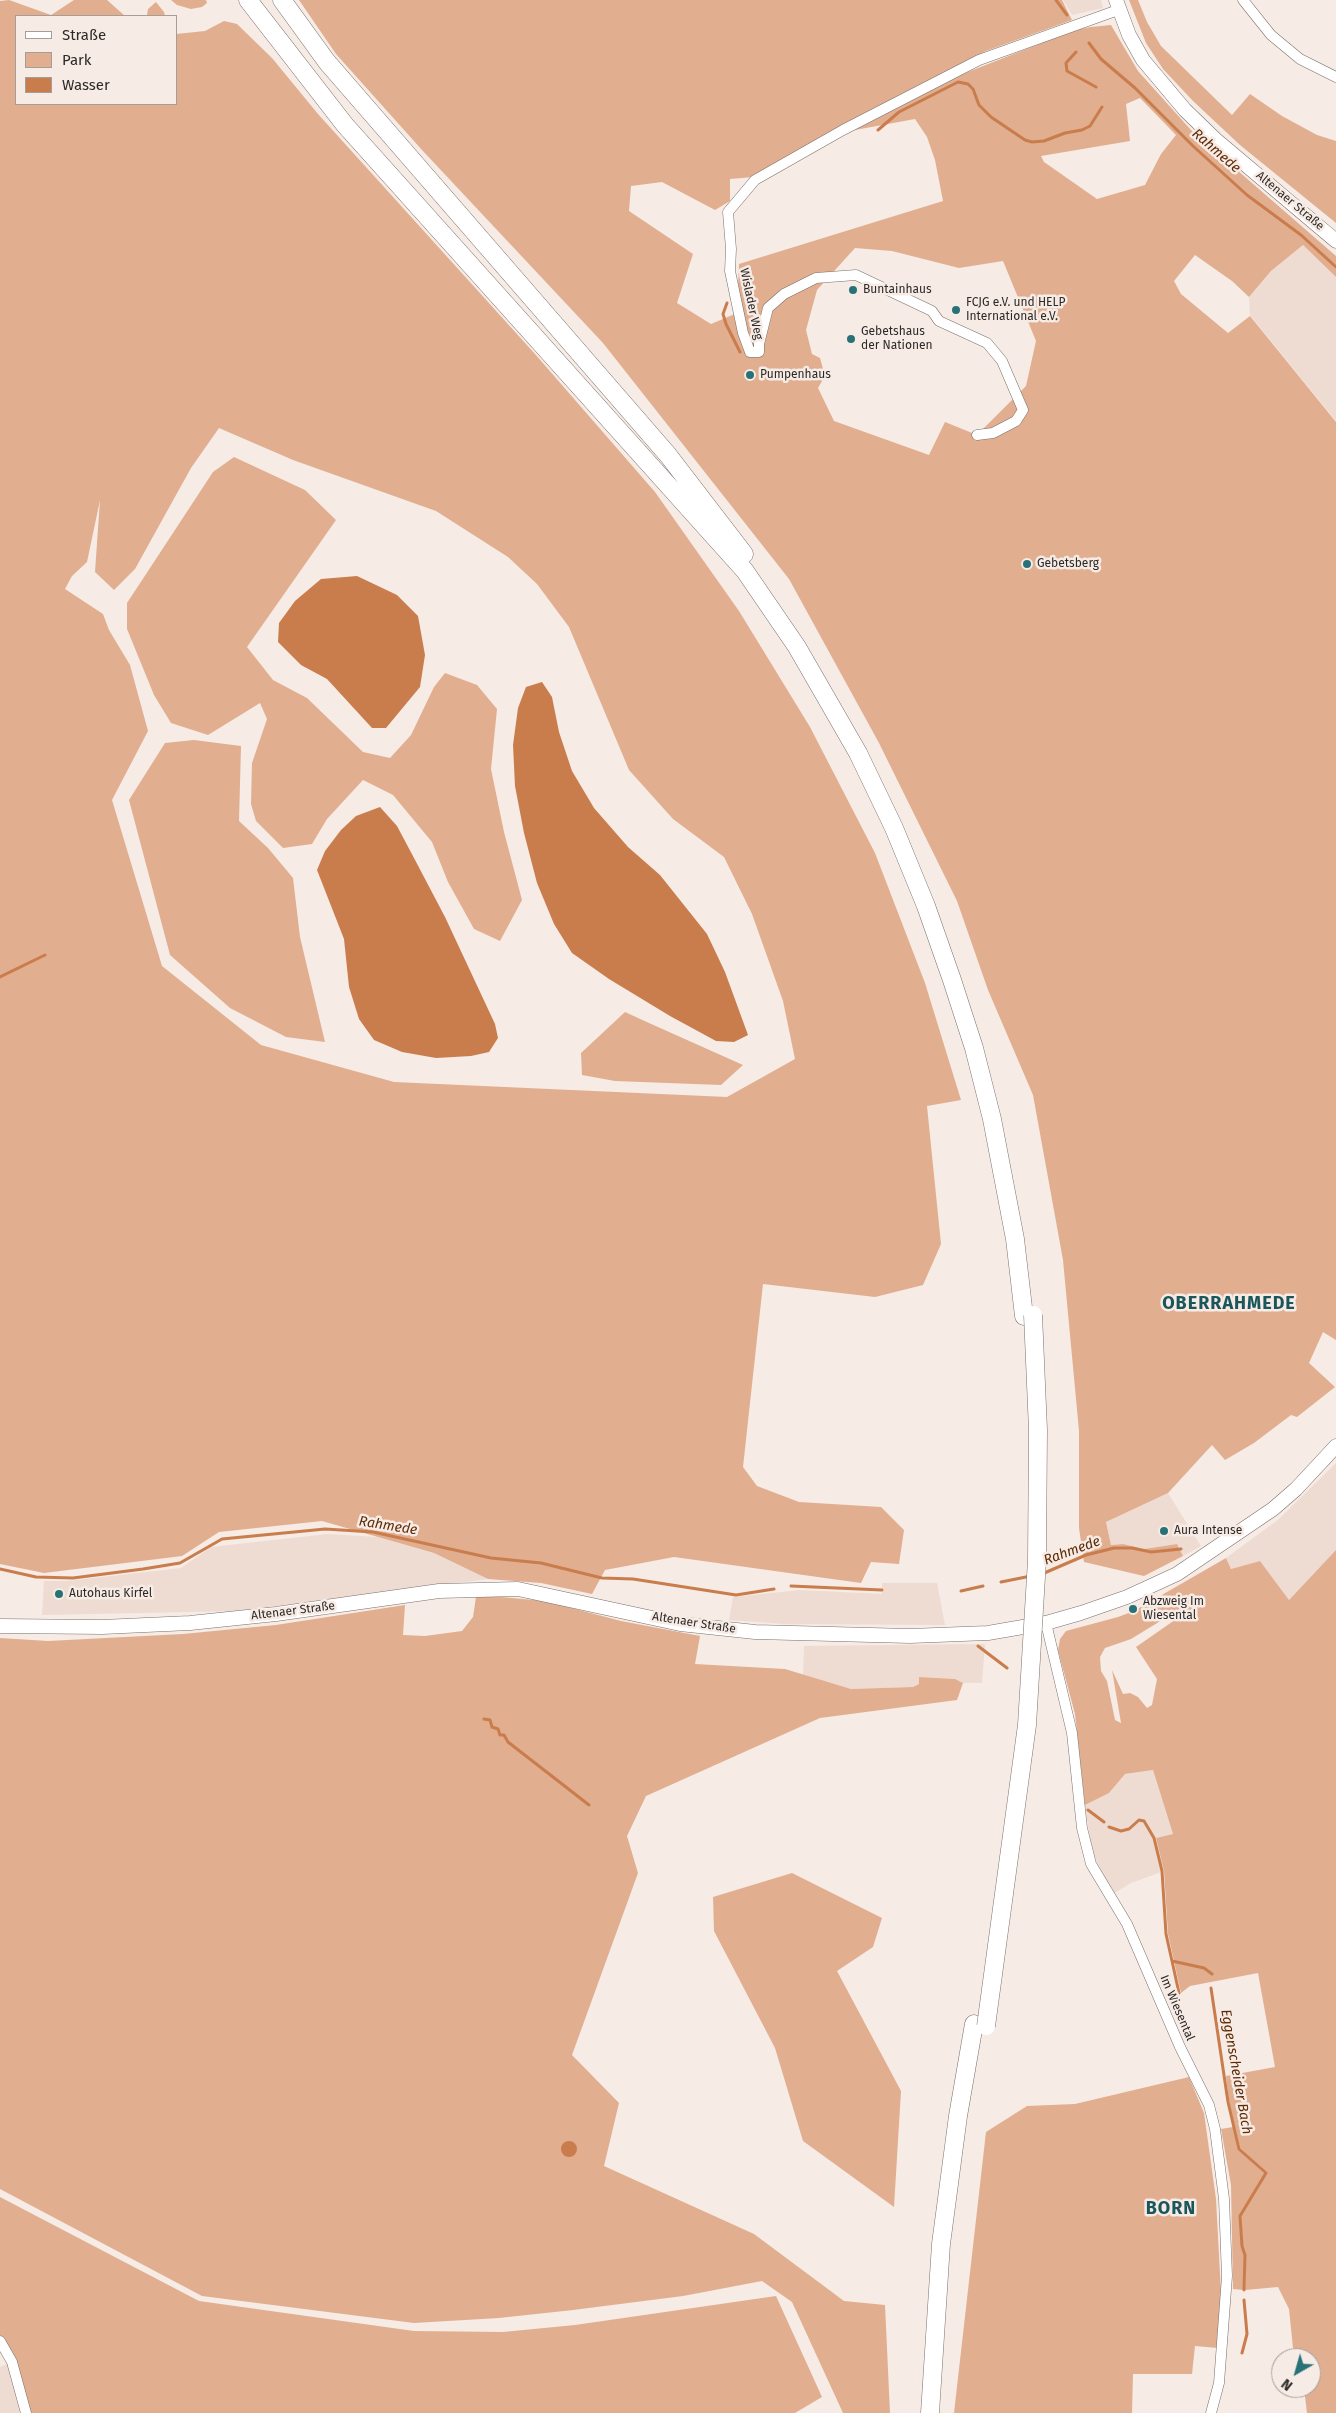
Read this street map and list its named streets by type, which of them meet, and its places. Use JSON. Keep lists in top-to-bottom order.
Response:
{
  "streets": {
    "main road": ["Altenaer Straße"],
    "street": ["Wislader Weg", "Im Wiesental"]
  },
  "crossings": [
    ["Altenaer Straße", "Wislader Weg"],
    ["Altenaer Straße", "Im Wiesental"]
  ],
  "districts": ["OBERRAHMEDE", "BORN"],
  "water": ["Rahmede", "Eggenscheider Bach"],
  "places": [
    "Buntainhaus",
    "FCJG e.V. und HELP International e.V.",
    "Gebetshaus der Nationen",
    "Pumpenhaus",
    "Gebetsberg",
    "Aura Intense",
    "Autohaus Kirfel",
    "Abzweig Im Wiesental"
  ],
  "legend": ["Straße", "Park", "Wasser"],
  "north": "bottom left"
}
